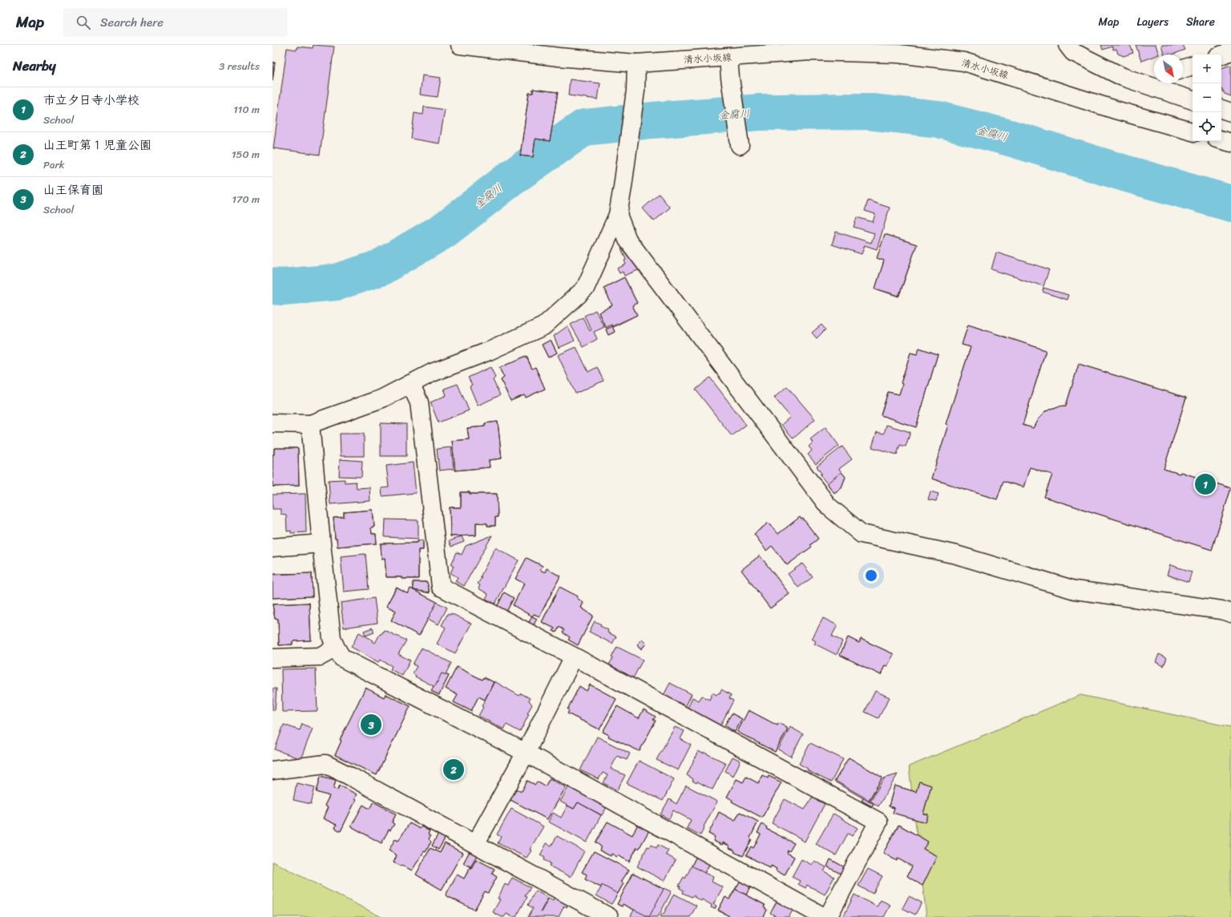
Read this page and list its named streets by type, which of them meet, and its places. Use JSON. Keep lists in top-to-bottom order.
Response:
{
  "streets": {
    "street": ["清水小坂線"]
  },
  "water": ["金腐川"],
  "north": "bottom right",
  "page": {
    "header": "Map",
    "search": "Search here",
    "nav": ["Map", "Layers", "Share"],
    "heading": ["Nearby", "3 results"],
    "map_buttons": ["+", "−"],
    "list": [
      {
        "mark": "1",
        "name": "市立夕日寺小学校",
        "note": "School",
        "value": "110 m"
      },
      {
        "mark": "2",
        "name": "山王町第１児童公園",
        "note": "Park",
        "value": "150 m"
      },
      {
        "mark": "3",
        "name": "山王保育園",
        "note": "School",
        "value": "170 m"
      }
    ],
    "pins": ["1", "3", "2"]
  }
}
